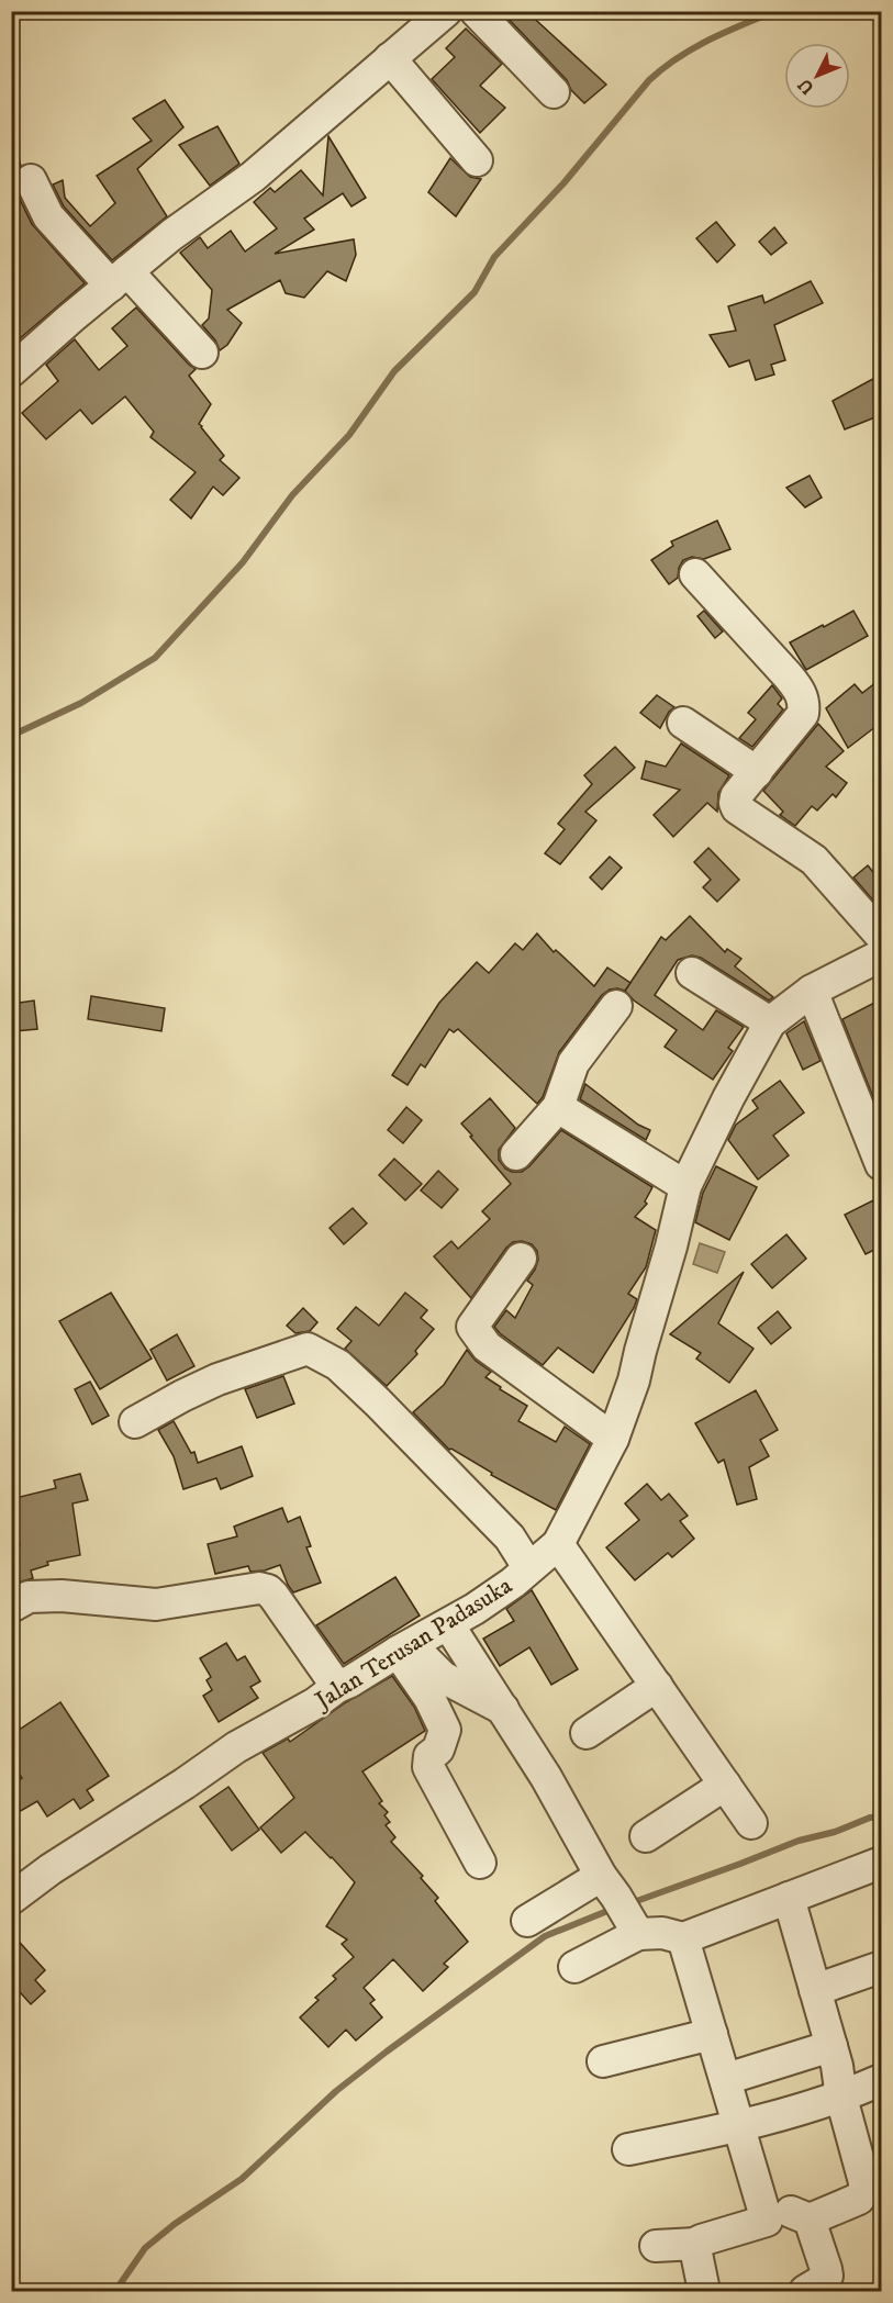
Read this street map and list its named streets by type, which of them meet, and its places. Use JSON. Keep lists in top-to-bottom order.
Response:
{
  "streets": {
    "street": ["Jalan Terusan Padasuka"]
  },
  "north": "bottom left"
}
